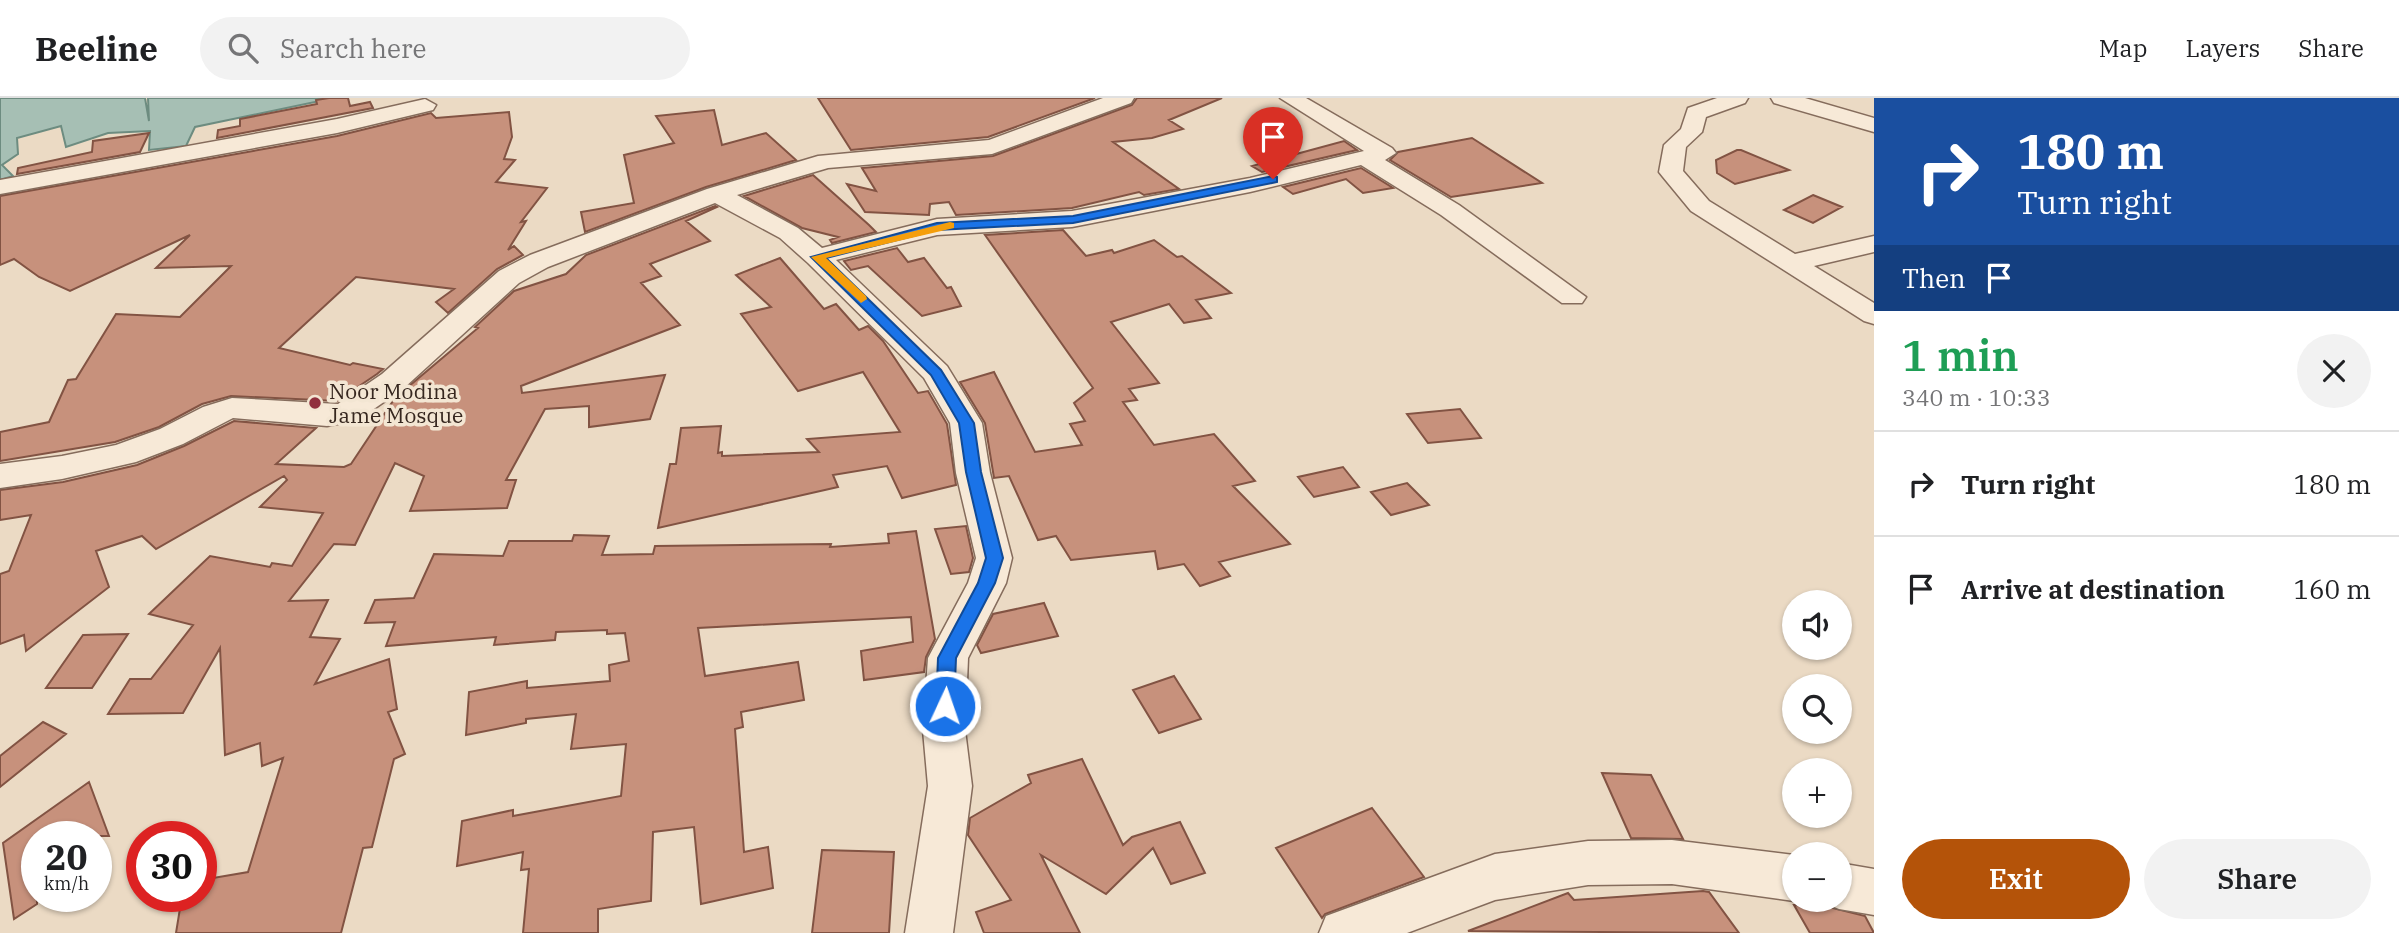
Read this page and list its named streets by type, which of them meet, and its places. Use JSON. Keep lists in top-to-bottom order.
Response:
{
  "places": ["Noor Modina Jame Mosque"],
  "page": {
    "header": "Beeline",
    "search": "Search here",
    "nav": ["Map", "Layers", "Share"],
    "turn": ["180 m", "Turn right"],
    "then": "Then",
    "heading": ["1 min", "340 m · 10:33"],
    "list": [
      {
        "name": "Turn right",
        "value": "180 m"
      },
      {
        "name": "Arrive at destination",
        "value": "160 m"
      }
    ],
    "map_buttons": ["+", "−"],
    "speed": "20 km/h",
    "limit": "30",
    "buttons": ["Exit", "Share"]
  }
}
